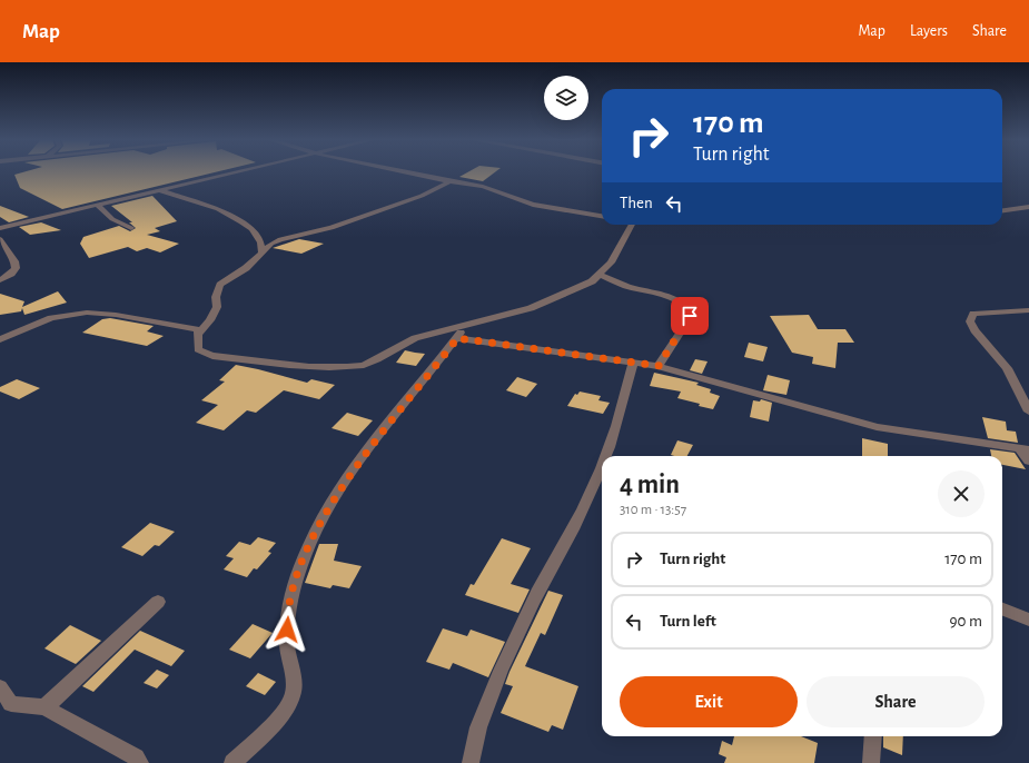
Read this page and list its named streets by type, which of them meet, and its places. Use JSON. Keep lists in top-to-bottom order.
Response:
{
  "page": {
    "header": "Map",
    "nav": ["Map", "Layers", "Share"],
    "turn": ["170 m", "Turn right"],
    "then": "Then",
    "heading": ["4 min", "310 m · 13:57"],
    "list": [
      {
        "name": "Turn right",
        "value": "170 m"
      },
      {
        "name": "Turn left",
        "value": "90 m"
      }
    ],
    "buttons": ["Exit", "Share"]
  }
}
